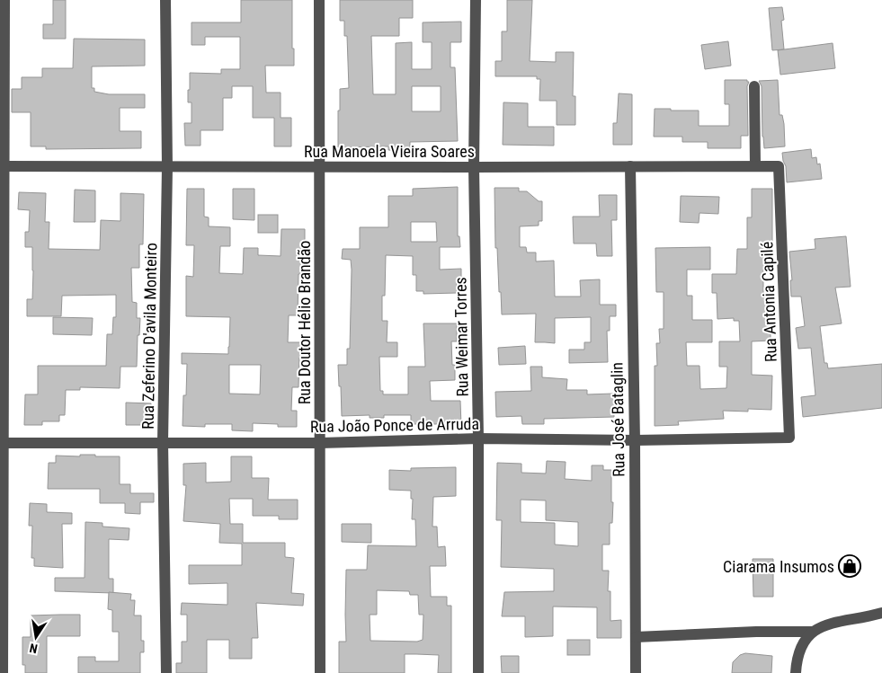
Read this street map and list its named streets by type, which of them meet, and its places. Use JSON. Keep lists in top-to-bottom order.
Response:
{
  "streets": {
    "street": [
      "Rua Manoela Vieira Soares",
      "Rua Antonia Capilé",
      "Rua Doutor Hélio Brandão",
      "Rua Zeferino D'avila Monteiro",
      "Rua Weimar Torres",
      "Rua José Bataglin",
      "Rua João Ponce de Arruda"
    ]
  },
  "crossings": [
    ["Rua Manoela Vieira Soares", "Rua Antonia Capilé"],
    ["Rua Manoela Vieira Soares", "Rua Doutor Hélio Brandão"],
    ["Rua Manoela Vieira Soares", "Rua Zeferino D'avila Monteiro"],
    ["Rua Manoela Vieira Soares", "Rua Weimar Torres"],
    ["Rua Manoela Vieira Soares", "Rua José Bataglin"],
    ["Rua Antonia Capilé", "Rua João Ponce de Arruda"],
    ["Rua Doutor Hélio Brandão", "Rua João Ponce de Arruda"],
    ["Rua Zeferino D'avila Monteiro", "Rua João Ponce de Arruda"],
    ["Rua Weimar Torres", "Rua João Ponce de Arruda"],
    ["Rua José Bataglin", "Rua João Ponce de Arruda"]
  ],
  "places": {
    "shop": ["Ciarama Insumos"]
  },
  "north": "bottom"
}
